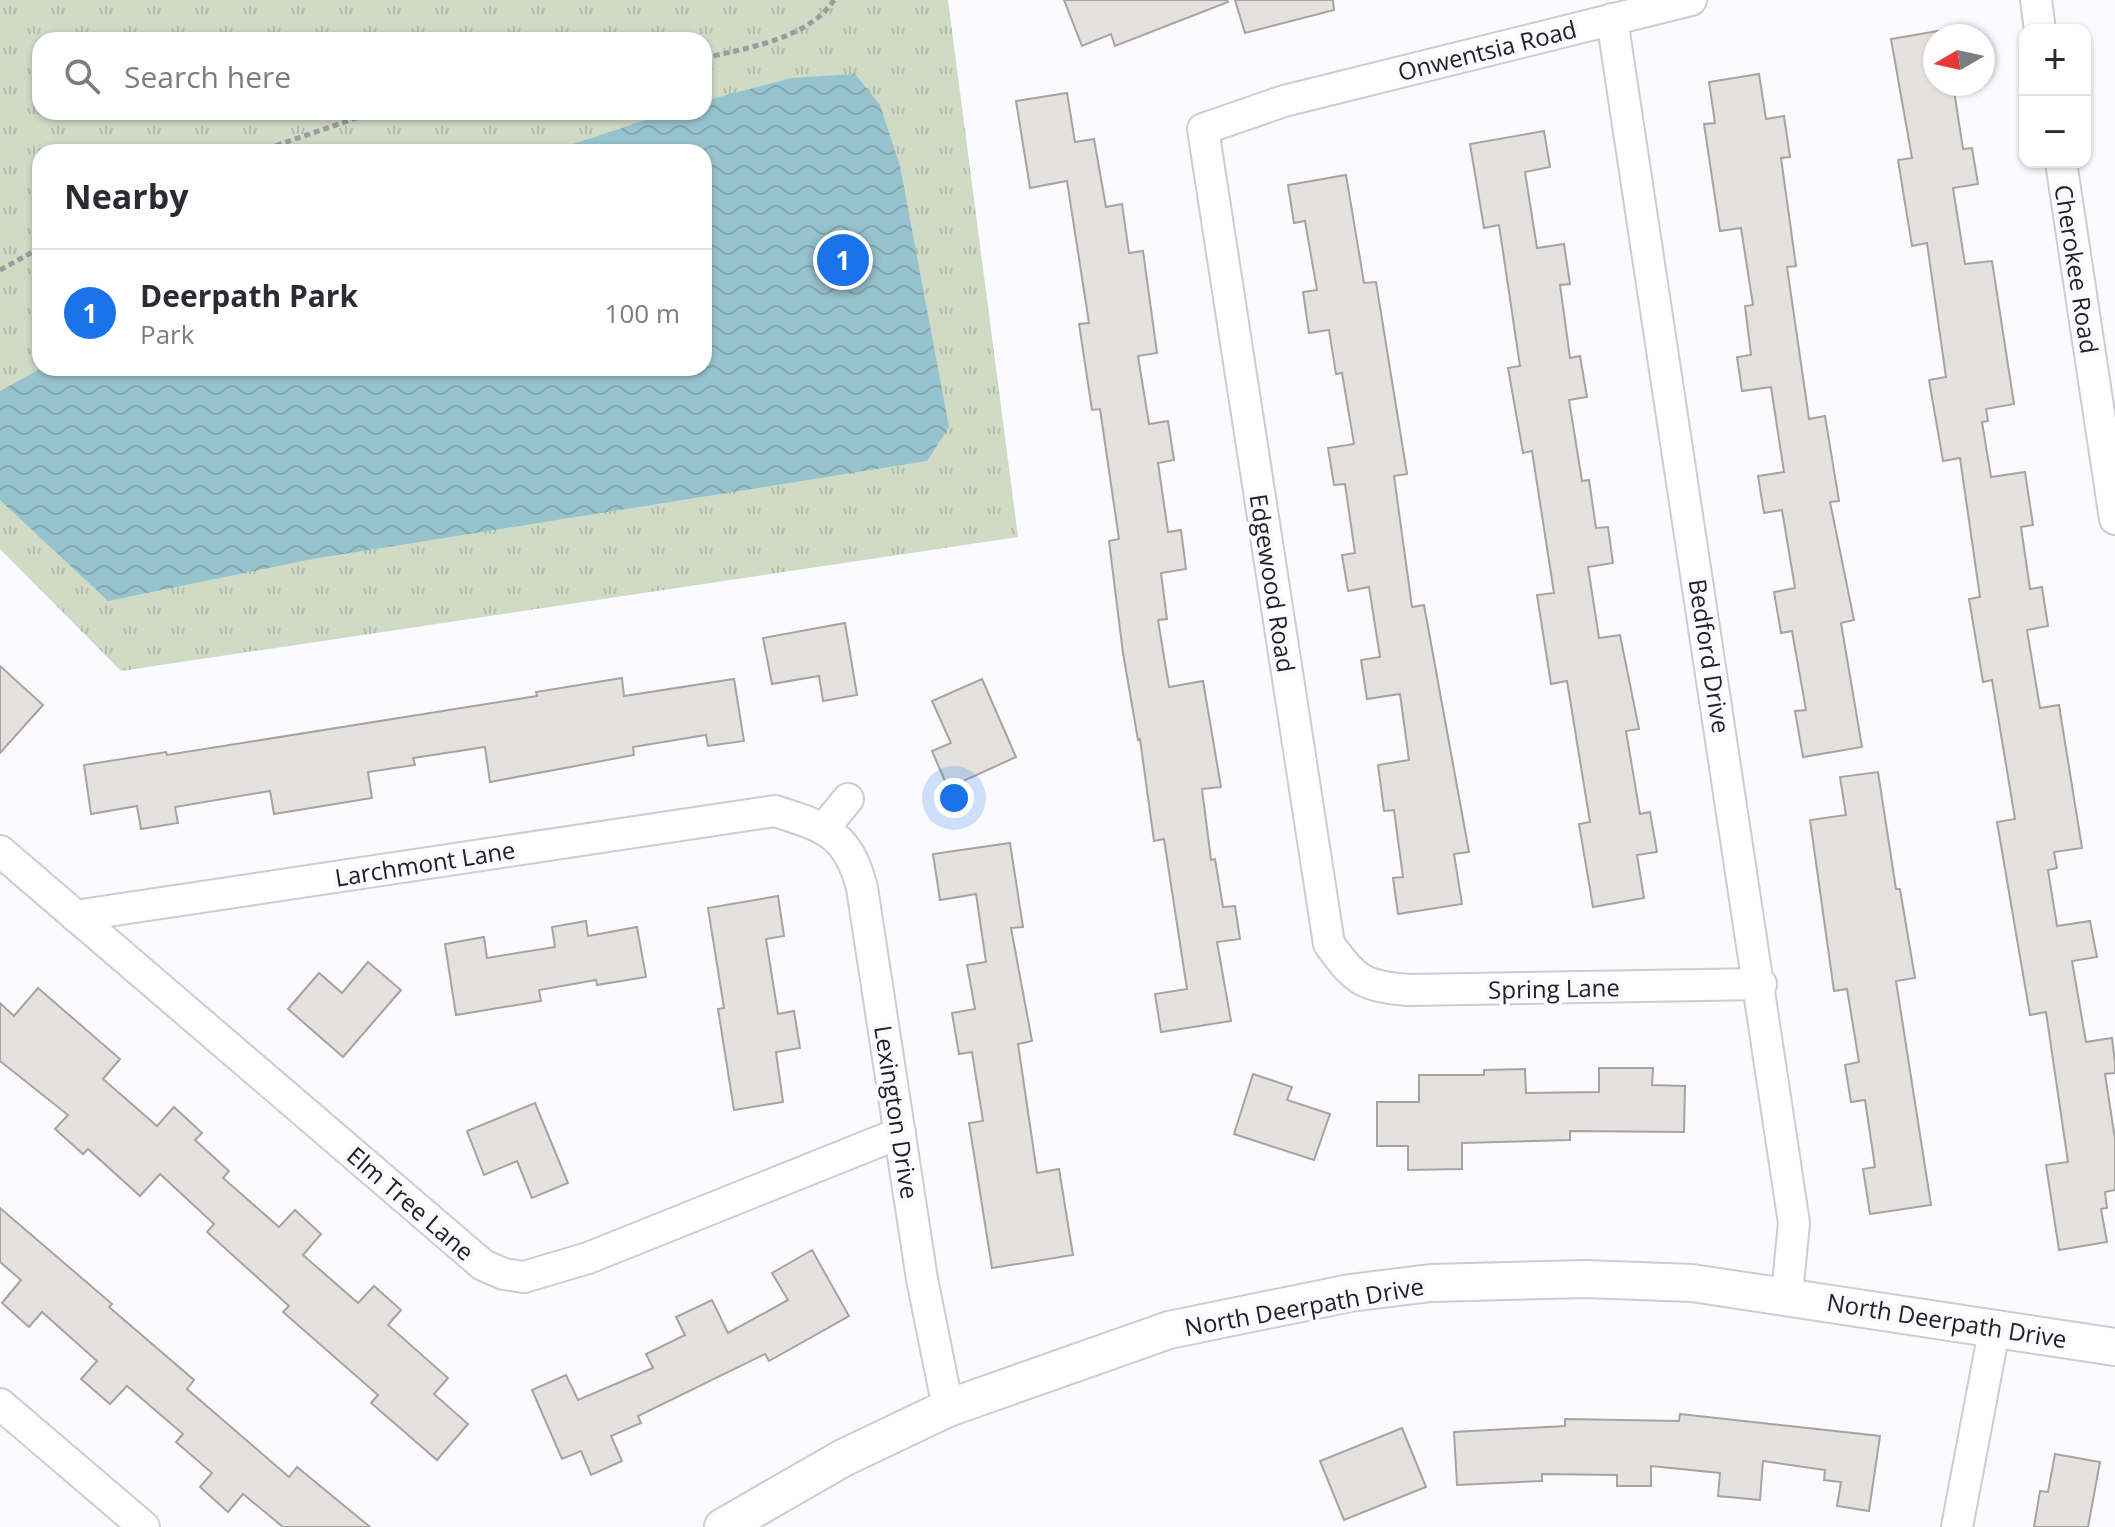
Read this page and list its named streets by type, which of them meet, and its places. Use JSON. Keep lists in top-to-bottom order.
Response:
{
  "streets": {
    "street": [
      "Onwentsia Road",
      "Cherokee Road",
      "Edgewood Road",
      "Bedford Drive",
      "Larchmont Lane",
      "Spring Lane",
      "Lexington Drive",
      "Elm Tree Lane",
      "North Deerpath Drive"
    ]
  },
  "crossings": [
    ["Onwentsia Road", "Edgewood Road"],
    ["Onwentsia Road", "Bedford Drive"],
    ["Edgewood Road", "Spring Lane"],
    ["Bedford Drive", "Spring Lane"],
    ["Bedford Drive", "North Deerpath Drive"],
    ["Larchmont Lane", "Lexington Drive"],
    ["Larchmont Lane", "Elm Tree Lane"],
    ["Lexington Drive", "Elm Tree Lane"],
    ["Lexington Drive", "North Deerpath Drive"]
  ],
  "north": "left",
  "page": {
    "map_buttons": ["+", "−"],
    "search": "Search here",
    "heading": "Nearby",
    "pins": "1",
    "list": [
      {
        "mark": "1",
        "name": "Deerpath Park",
        "note": "Park",
        "value": "100 m"
      }
    ]
  }
}
